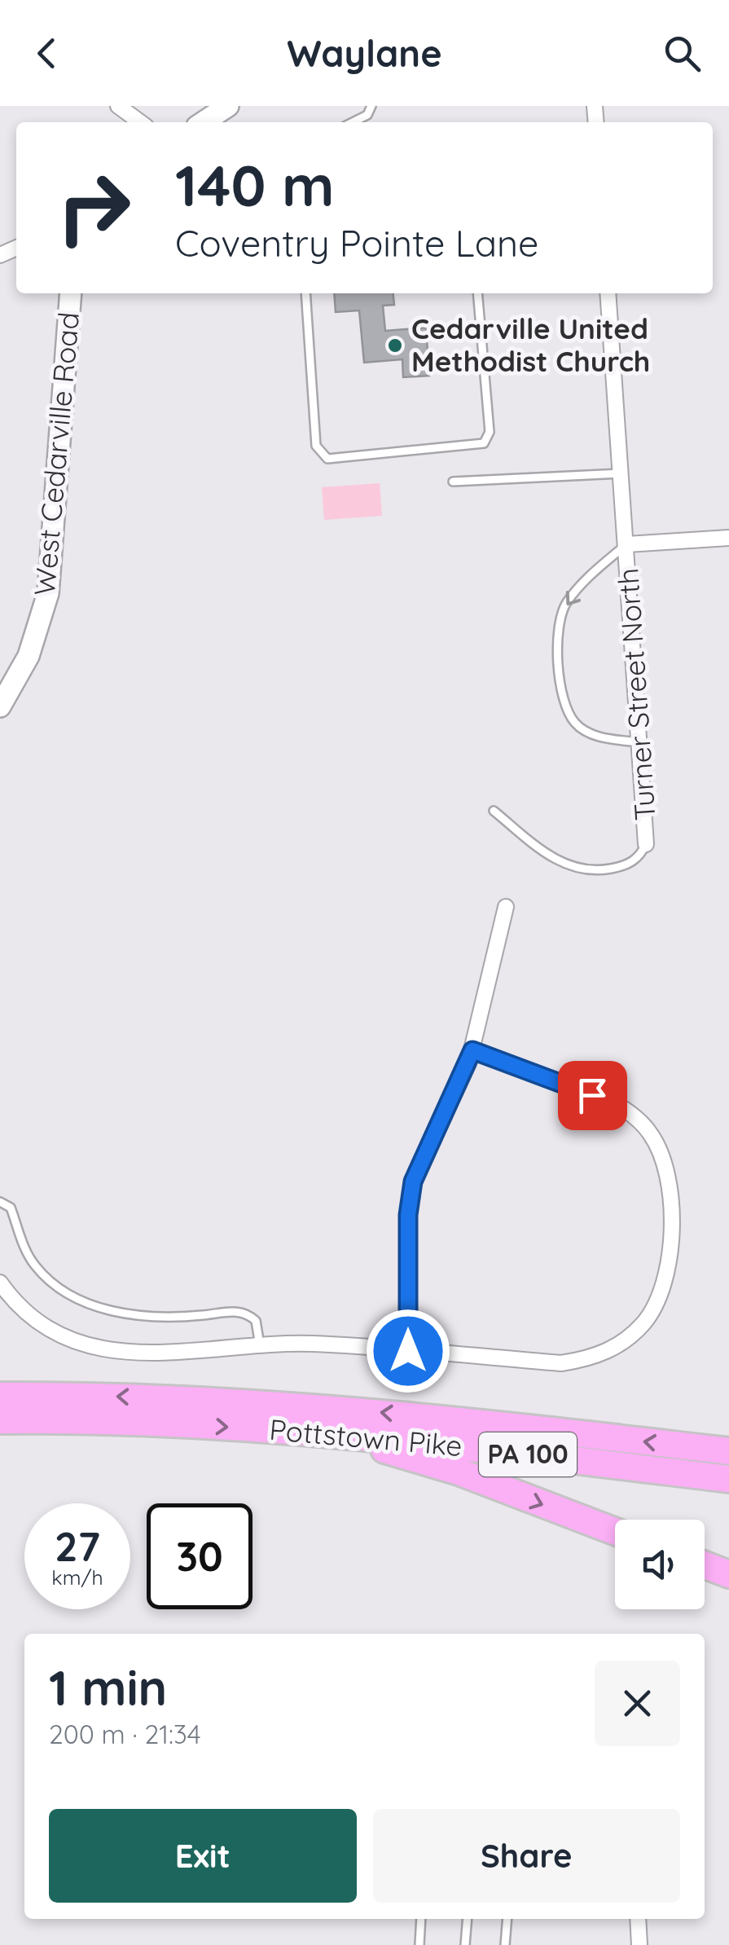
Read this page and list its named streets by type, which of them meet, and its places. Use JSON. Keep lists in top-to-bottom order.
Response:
{
  "streets": {
    "highway": ["Pottstown Pike", "PA 100"],
    "street": ["West Cedarville Road", "Turner Street North"]
  },
  "places": ["Cedarville United Methodist Church"],
  "page": {
    "header": "Waylane",
    "turn": ["140 m", "Coventry Pointe Lane"],
    "speed": "27 km/h",
    "limit": "30",
    "heading": ["1 min", "200 m · 21:34"],
    "buttons": ["Exit", "Share"]
  }
}
